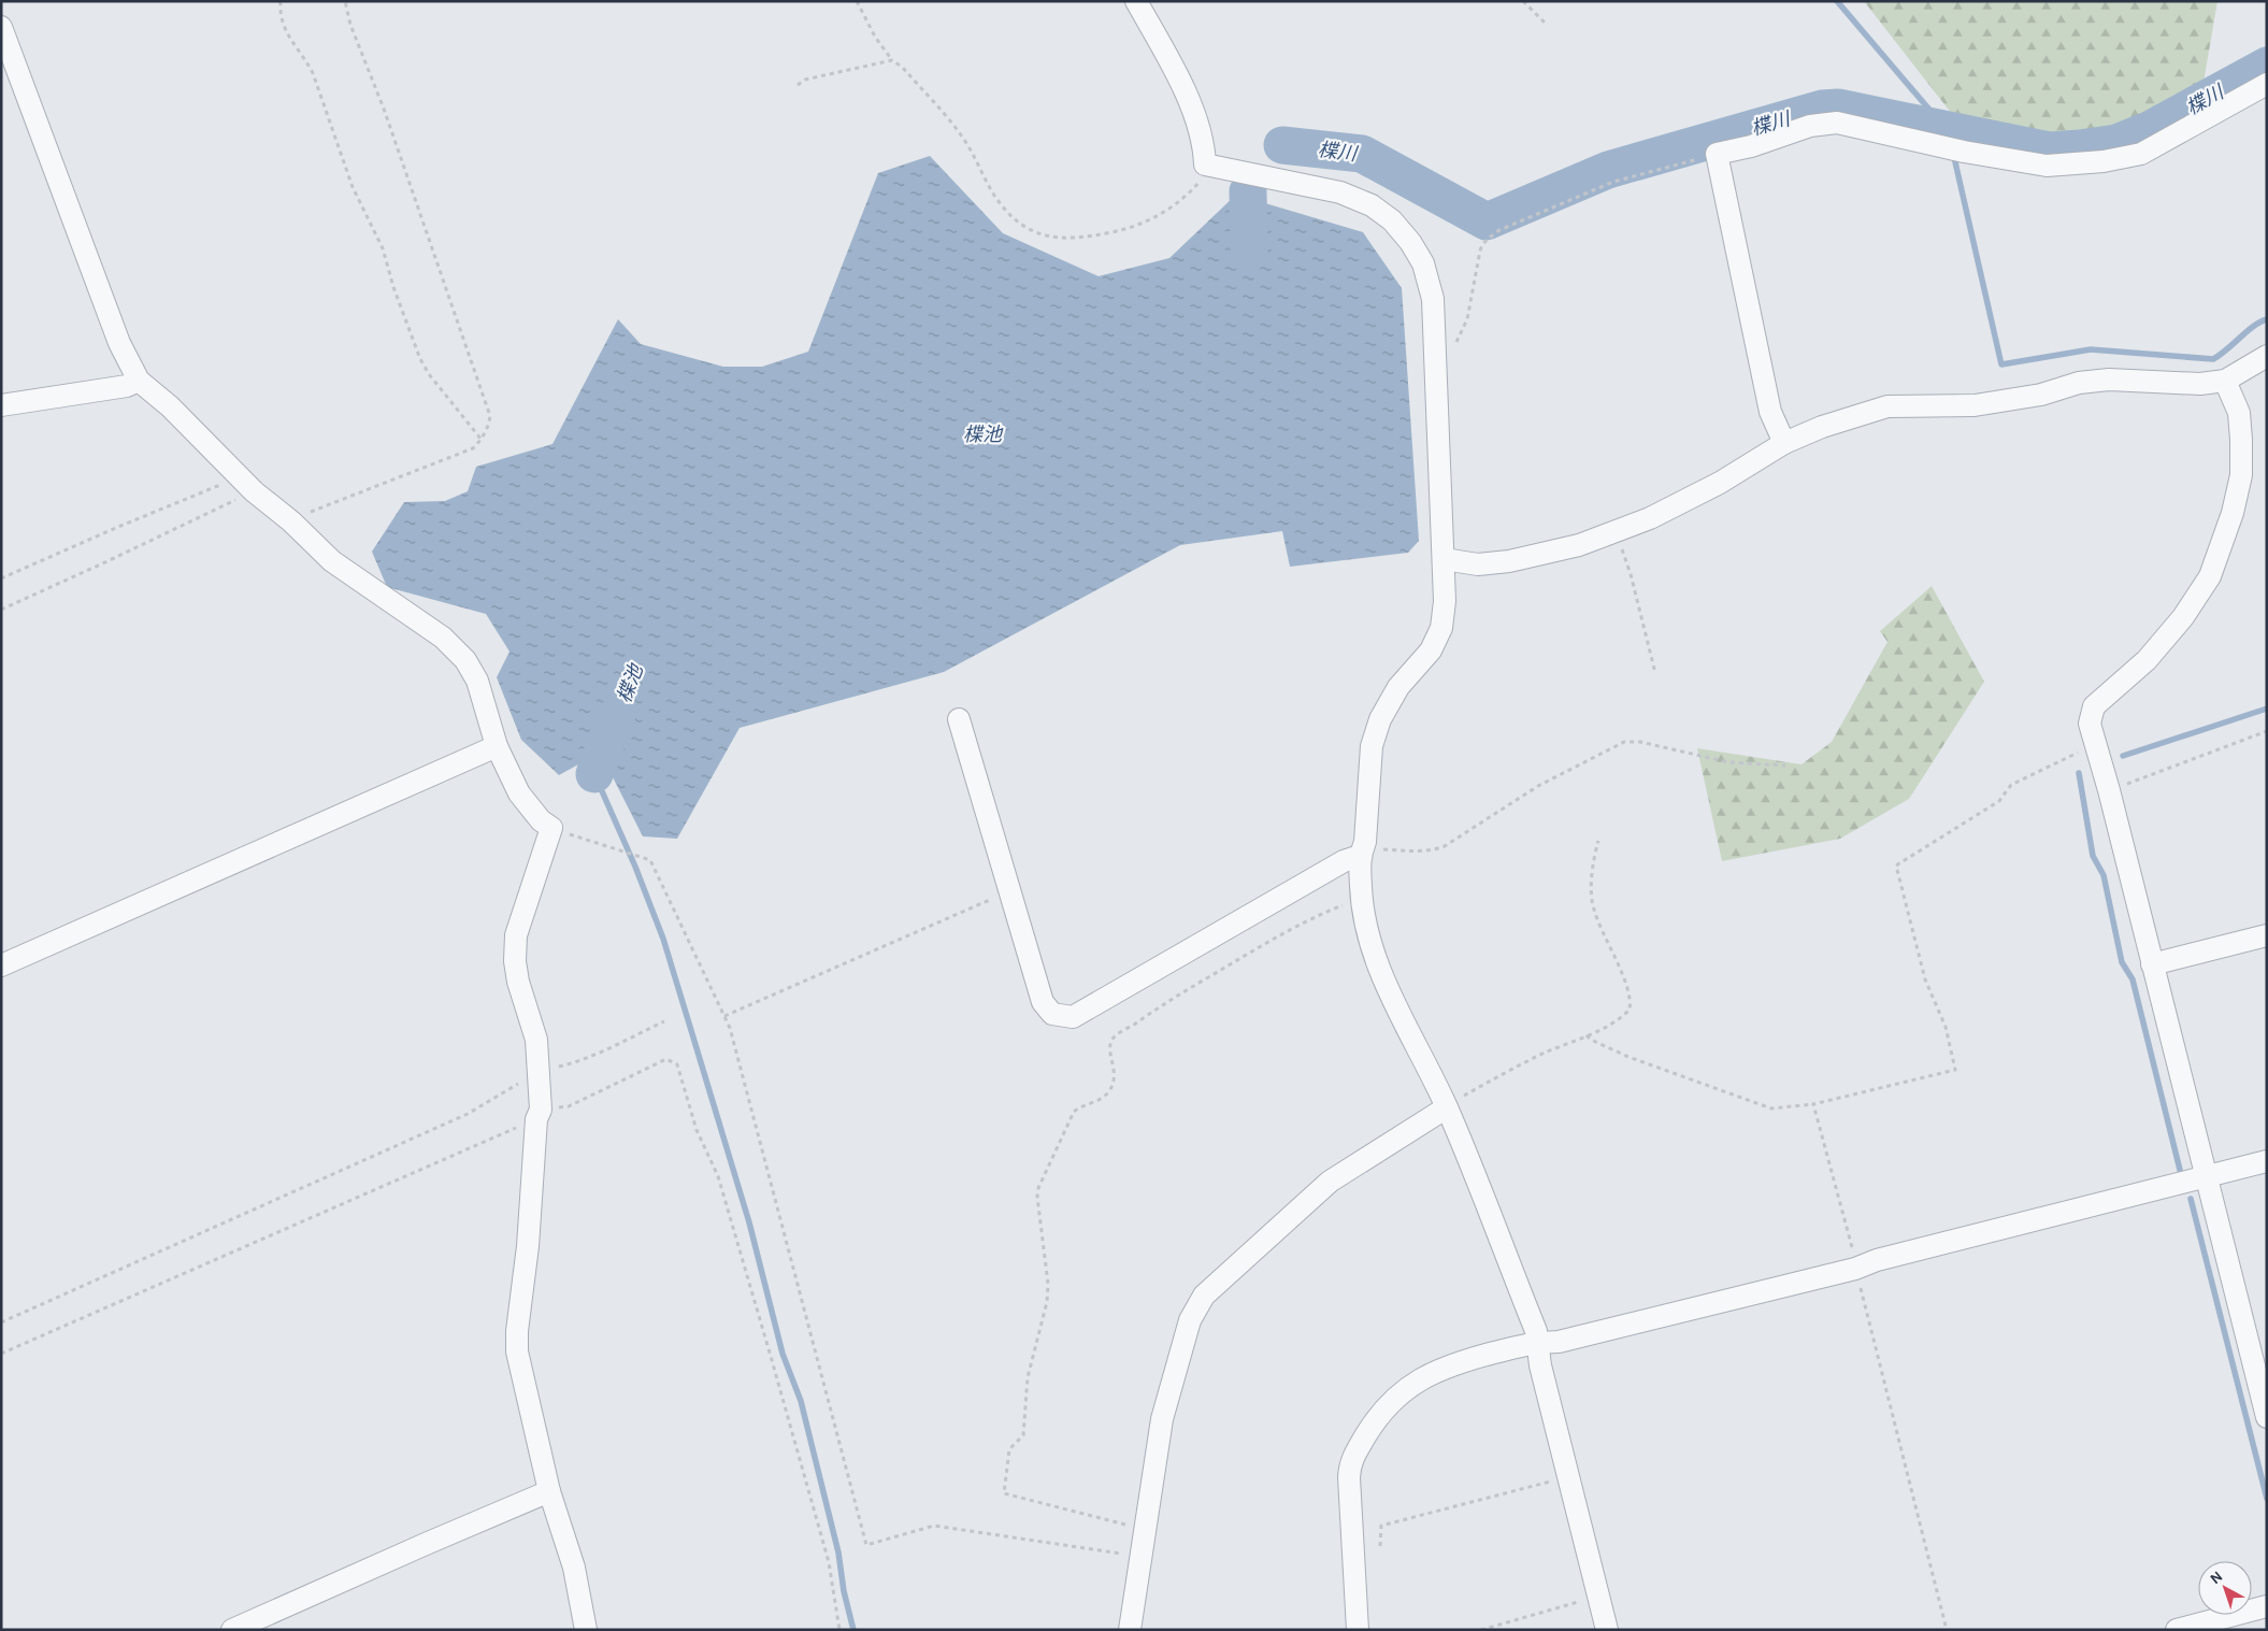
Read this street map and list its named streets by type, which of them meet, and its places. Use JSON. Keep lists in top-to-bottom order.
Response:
{
  "water": ["楪川", "楪池"],
  "north": "top left"
}
